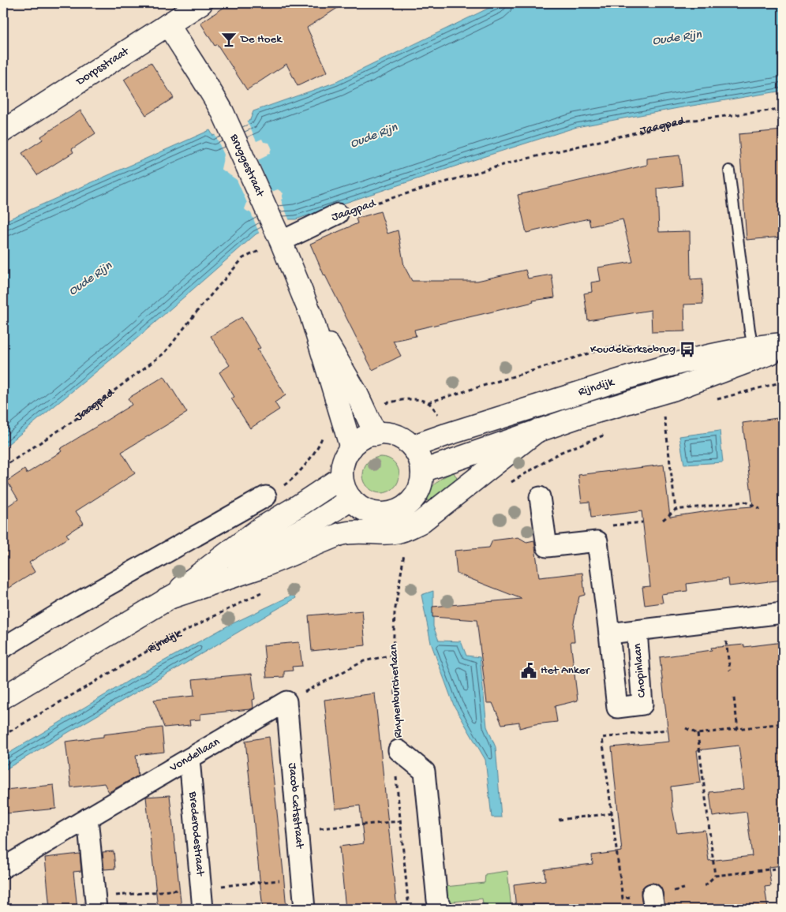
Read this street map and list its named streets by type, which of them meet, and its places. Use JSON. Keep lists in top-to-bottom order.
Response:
{
  "streets": {
    "main road": ["Dorpsstraat", "Bruggestraat", "Rijndijk"],
    "street": [
      "Jaagpad",
      "Chopinlaan",
      "Rhynenburcherlaan",
      "Vondellaan",
      "Jacob Catsstraat",
      "Brederodestraat"
    ]
  },
  "crossings": [
    ["Dorpsstraat", "Bruggestraat"],
    ["Jaagpad", "Bruggestraat"],
    ["Bruggestraat", "Rijndijk"],
    ["Vondellaan", "Jacob Catsstraat"],
    ["Vondellaan", "Brederodestraat"]
  ],
  "water": ["Oude Rijn"],
  "places": {
    "bar": ["De Hoek"],
    "bus stop": ["Koudekerksebrug"],
    "public building": ["Het Anker"]
  }
}
